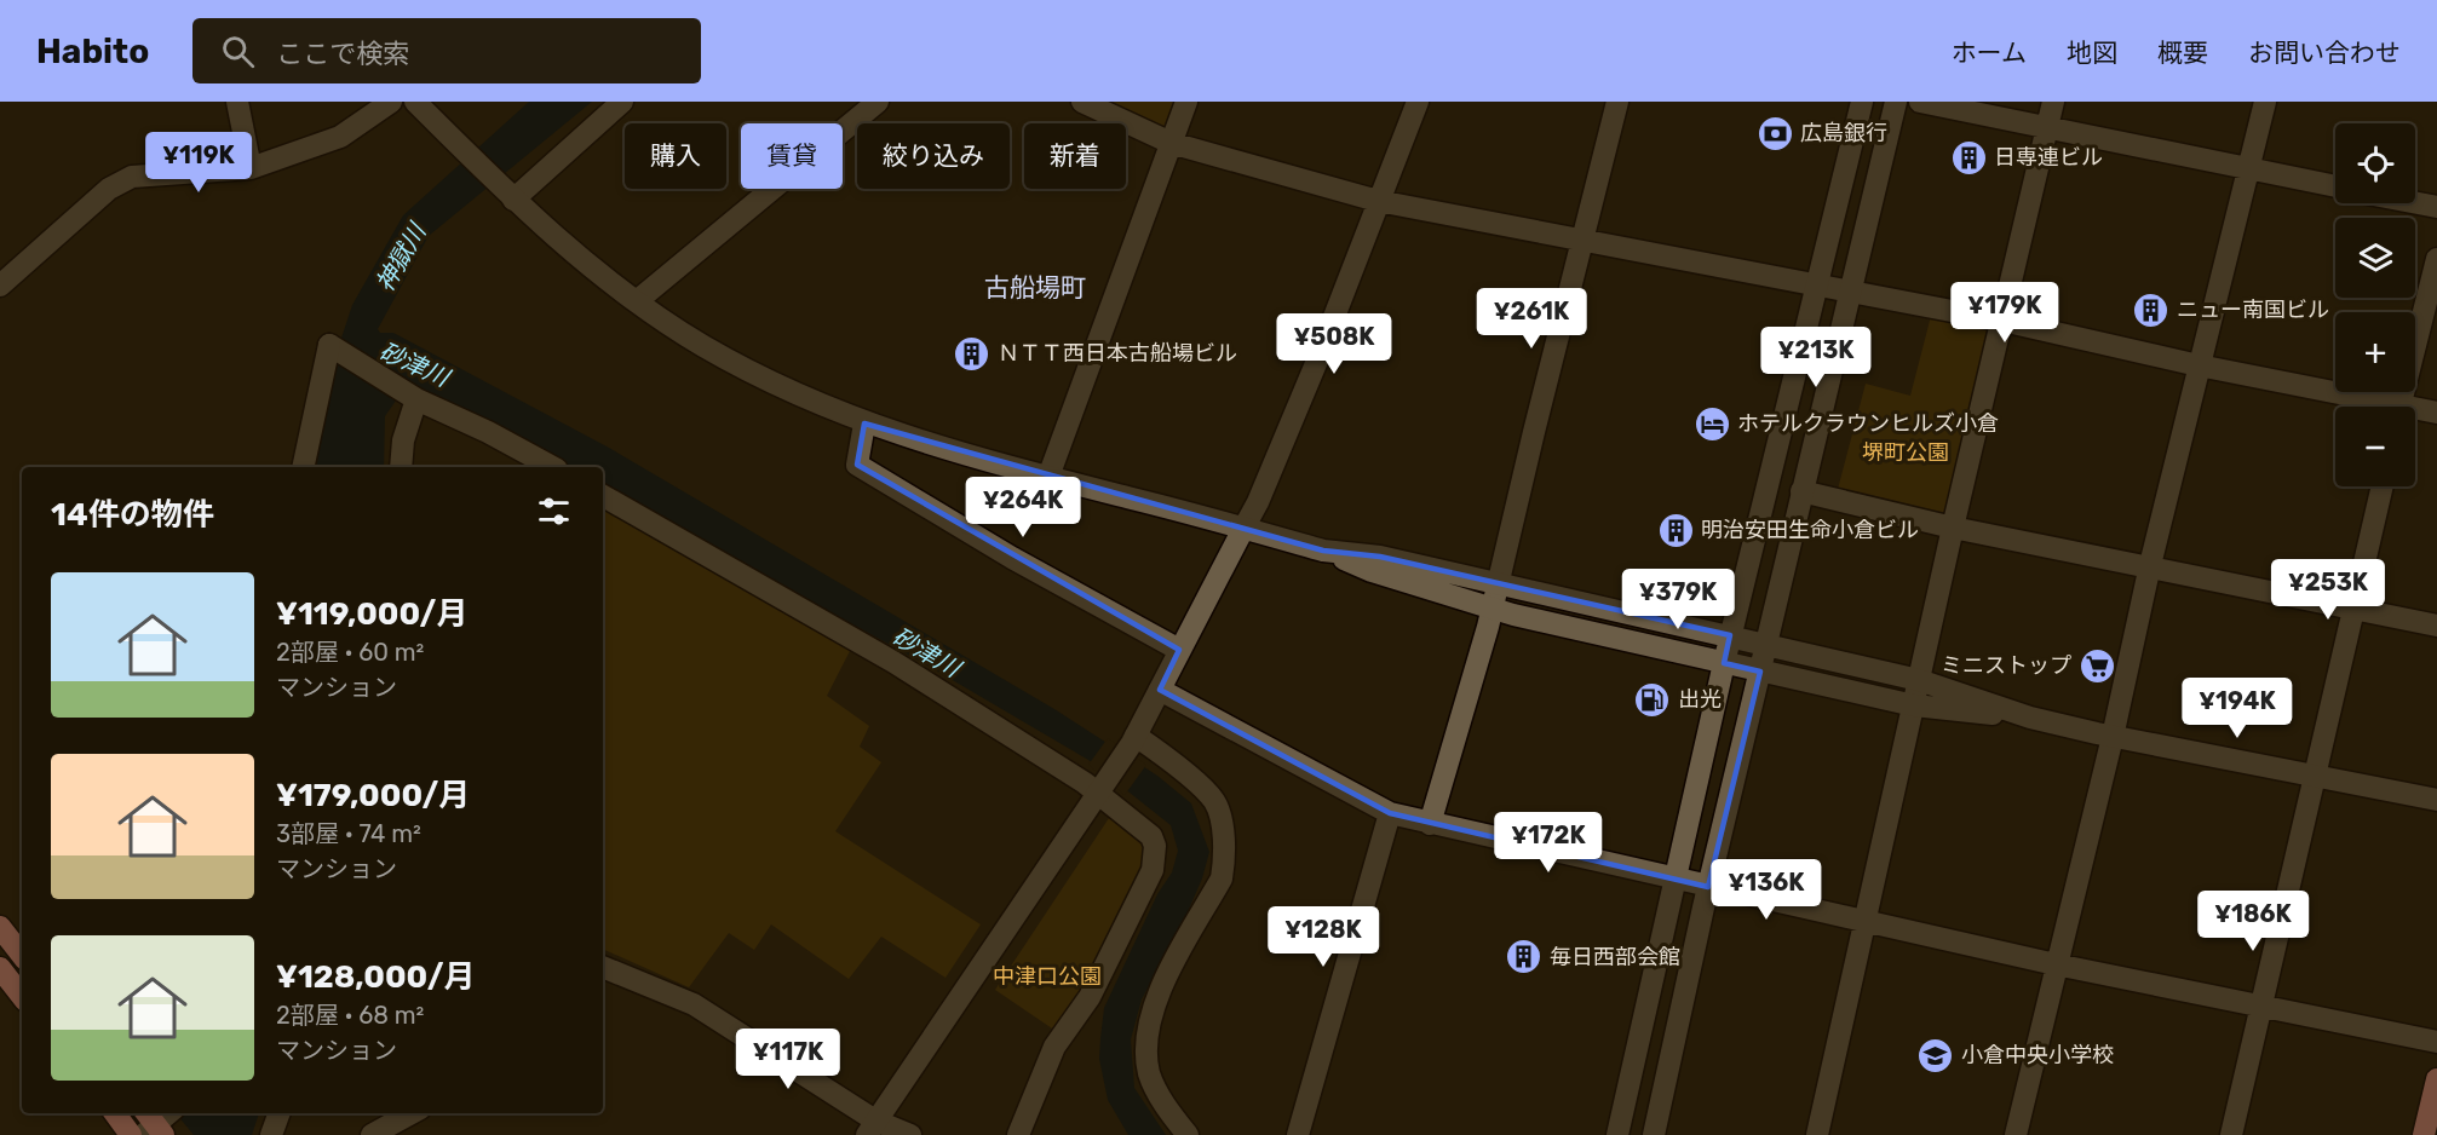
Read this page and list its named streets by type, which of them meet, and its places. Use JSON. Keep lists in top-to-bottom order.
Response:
{
  "districts": ["古船場町"],
  "water": ["神獄川", "砂津川"],
  "parks": ["堺町公園", "中津口公園"],
  "places": {
    "bank": ["広島銀行"],
    "building": [
      "日専連ビル",
      "ニュー南国ビル",
      "ＮＴＴ西日本古船場ビル",
      "明治安田生命小倉ビル",
      "毎日西部会館"
    ],
    "hotel": ["ホテルクラウンヒルズ小倉"],
    "supermarket": ["ミニストップ"],
    "fuel station": ["出光"],
    "school or university": ["小倉中央小学校"]
  },
  "page": {
    "header": "Habito",
    "search": "ここで検索",
    "nav": [
      "ホーム",
      "地図",
      "概要",
      "お問い合わせ"
    ],
    "map_buttons": ["+", "−"],
    "chip": [
      "購入",
      "賃貸",
      "絞り込み",
      "新着"
    ],
    "price": [
      "¥119K",
      "¥179K",
      "¥261K",
      "¥508K",
      "¥213K",
      "¥264K",
      "¥253K",
      "¥379K",
      "¥194K",
      "¥172K",
      "¥136K",
      "¥186K",
      "¥128K",
      "¥117K"
    ],
    "heading": "14件の物件",
    "list": [
      {
        "name": "¥119,000/月",
        "note": "2部屋 · 60 m² · マンション"
      },
      {
        "name": "¥179,000/月",
        "note": "3部屋 · 74 m² · マンション"
      },
      {
        "name": "¥128,000/月",
        "note": "2部屋 · 68 m² · マンション"
      }
    ]
  }
}
